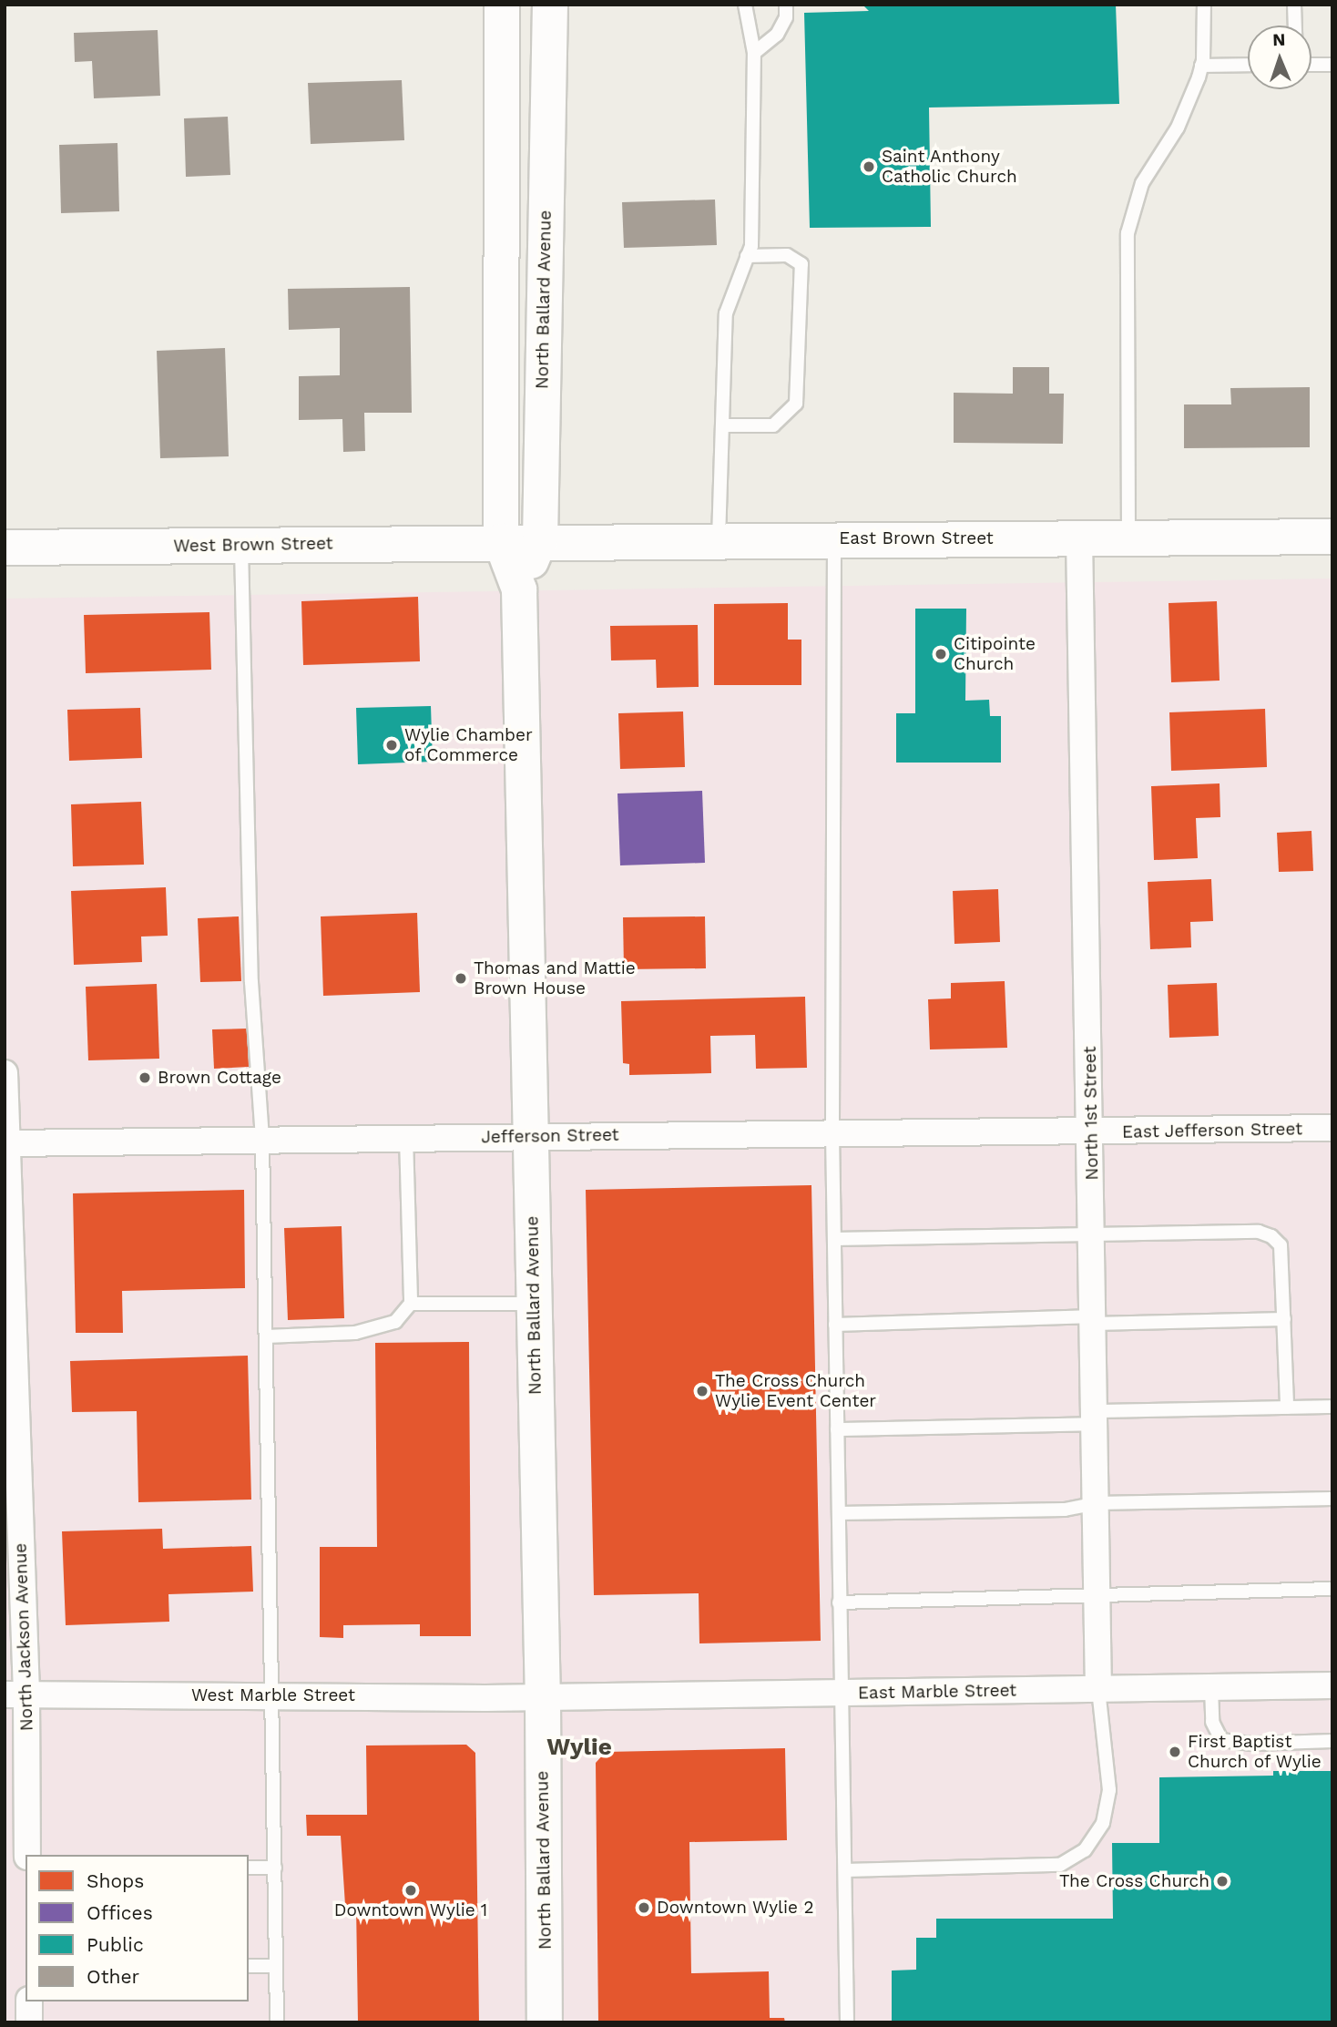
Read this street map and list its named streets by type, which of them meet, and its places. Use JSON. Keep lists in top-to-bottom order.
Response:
{
  "streets": {
    "main road": ["North Ballard Avenue", "East Brown Street", "West Brown Street"],
    "street": [
      "North 1st Street",
      "East Jefferson Street",
      "Jefferson Street",
      "North Jackson Avenue",
      "East Marble Street",
      "West Marble Street"
    ]
  },
  "crossings": [
    ["North Ballard Avenue", "East Brown Street"],
    ["North Ballard Avenue", "West Brown Street"],
    ["North Ballard Avenue", "Jefferson Street"],
    ["North Ballard Avenue", "East Marble Street"],
    ["North Ballard Avenue", "West Marble Street"],
    ["East Brown Street", "West Brown Street"],
    ["East Brown Street", "North 1st Street"],
    ["North 1st Street", "East Jefferson Street"],
    ["North 1st Street", "Jefferson Street"],
    ["North 1st Street", "East Marble Street"],
    ["East Jefferson Street", "Jefferson Street"],
    ["Jefferson Street", "North Jackson Avenue"],
    ["North Jackson Avenue", "West Marble Street"],
    ["East Marble Street", "West Marble Street"]
  ],
  "districts": ["Wylie"],
  "places": [
    "Saint Anthony Catholic Church",
    "Citipointe Church",
    "Wylie Chamber of Commerce",
    "Thomas and Mattie Brown House",
    "Brown Cottage",
    "The Cross Church Wylie Event Center",
    "First Baptist Church of Wylie",
    "The Cross Church",
    "Downtown Wylie 1",
    "Downtown Wylie 2"
  ],
  "legend": [
    "Shops",
    "Offices",
    "Public",
    "Other"
  ],
  "north": "top"
}
